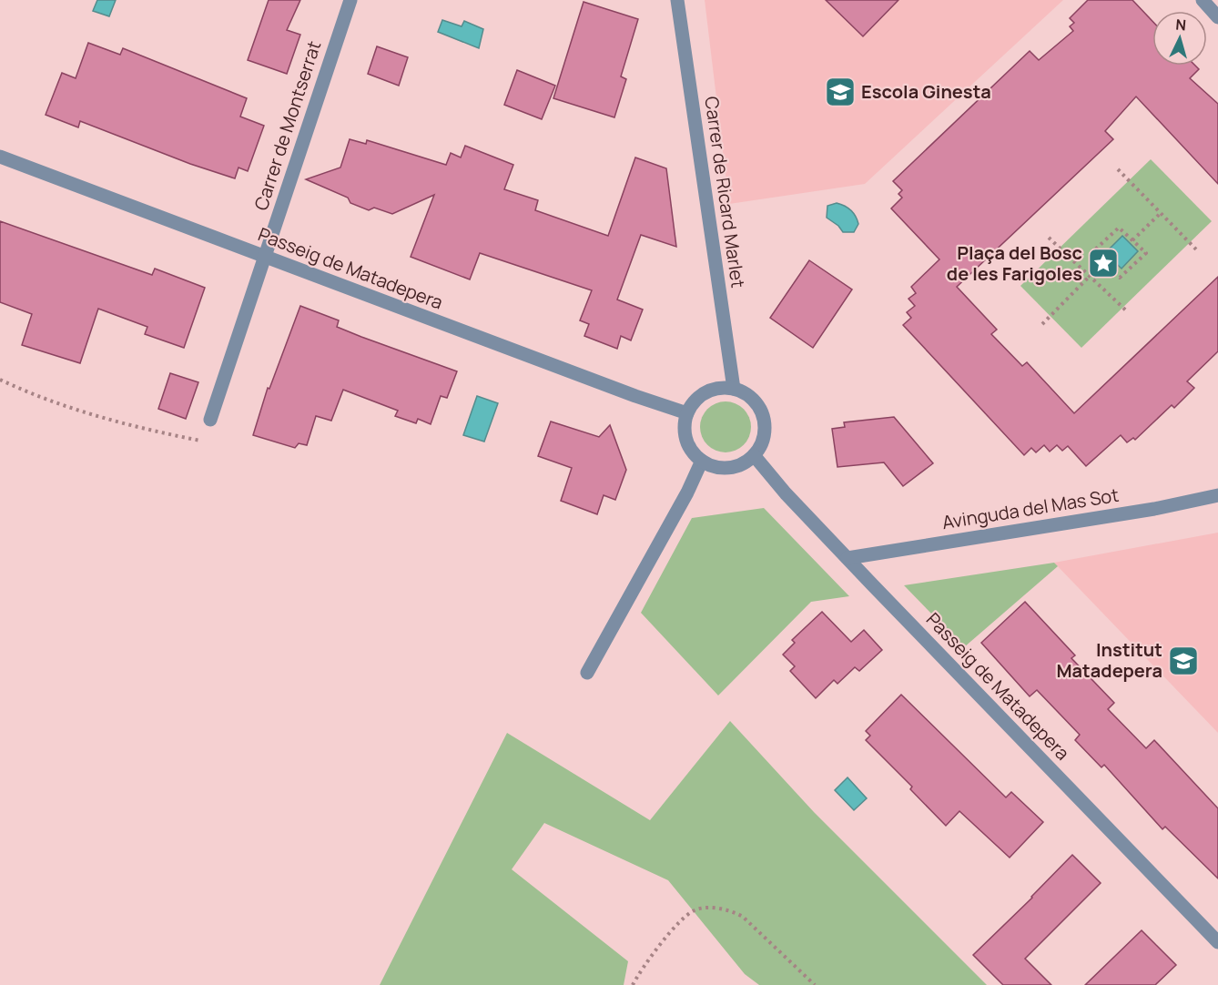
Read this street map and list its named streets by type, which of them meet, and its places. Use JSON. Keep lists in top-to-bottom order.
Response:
{
  "streets": {
    "street": [
      "Carrer de Montserrat",
      "Carrer de Ricard Marlet",
      "Passeig de Matadepera",
      "Avinguda del Mas Sot"
    ]
  },
  "crossings": [
    ["Carrer de Montserrat", "Passeig de Matadepera"],
    ["Carrer de Ricard Marlet", "Passeig de Matadepera"],
    ["Passeig de Matadepera", "Avinguda del Mas Sot"]
  ],
  "places": {
    "school or university": ["Escola Ginesta", "Institut Matadepera"],
    "place": ["Plaça del Bosc de les Farigoles"]
  },
  "north": "top"
}
